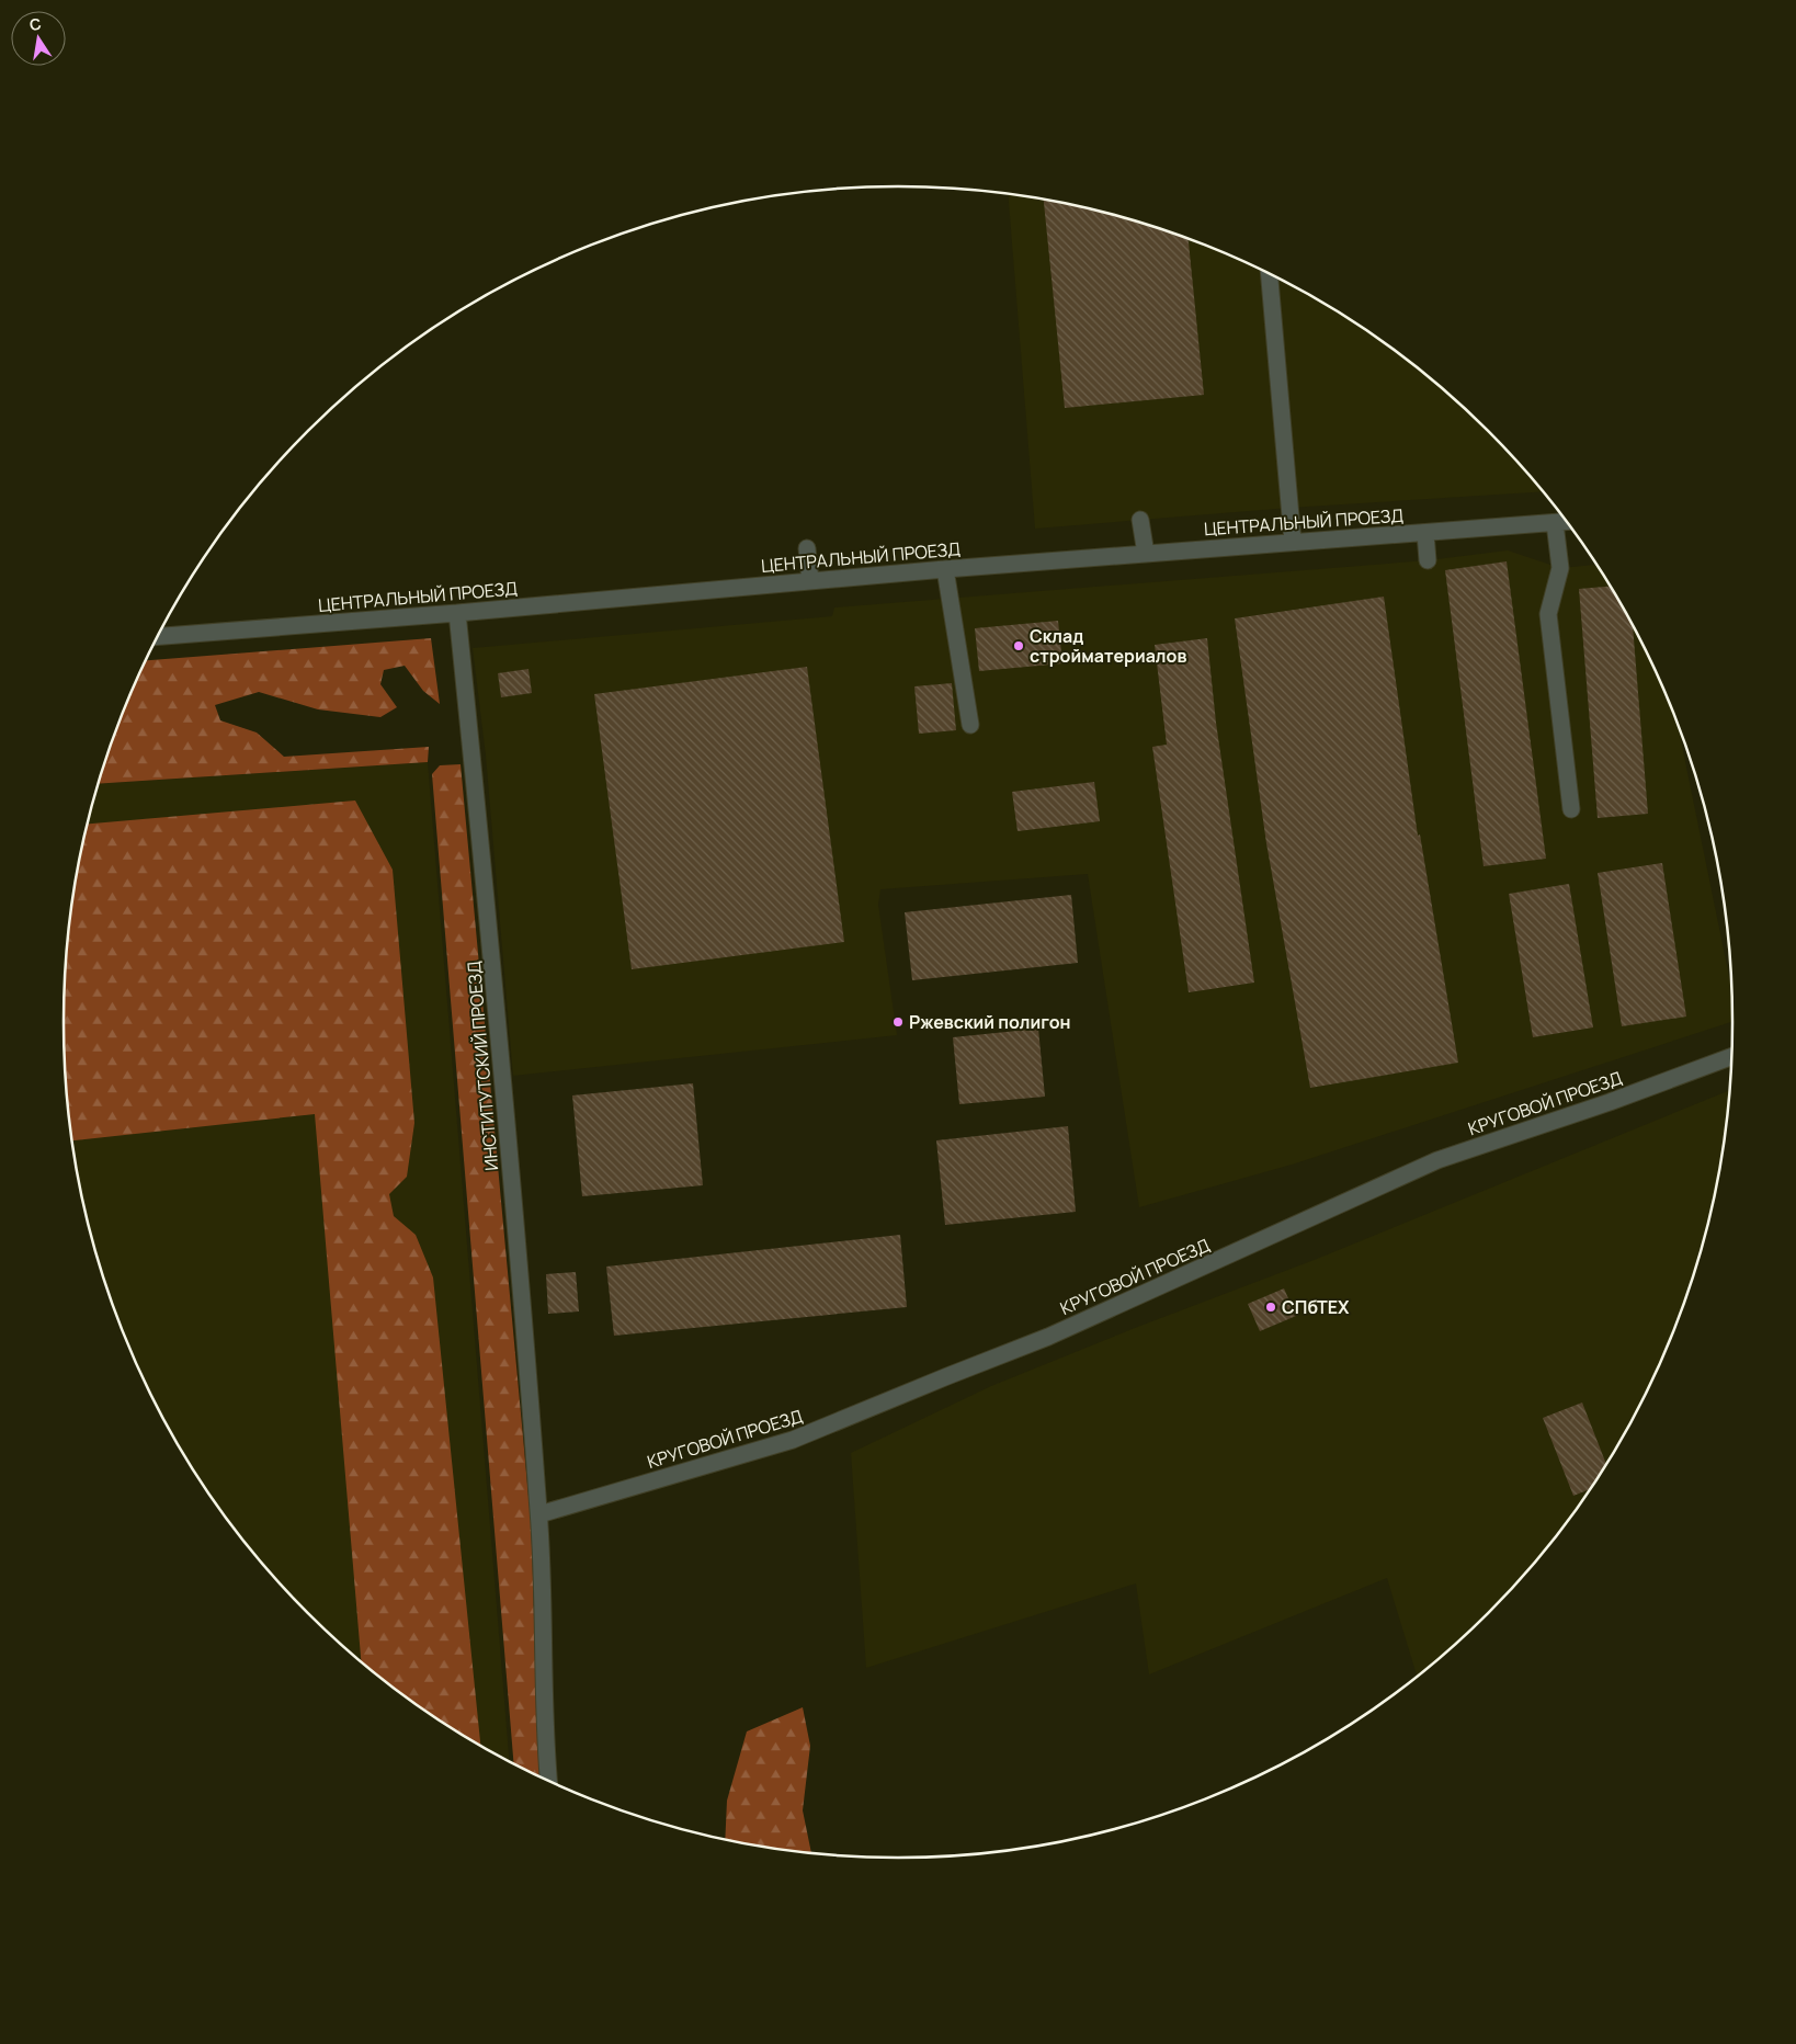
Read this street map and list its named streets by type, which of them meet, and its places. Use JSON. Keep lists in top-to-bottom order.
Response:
{
  "streets": {
    "street": ["ЦЕНТРАЛЬНЫЙ ПРОЕЗД", "ИНСТИТУТСКИЙ ПРОЕЗД", "КРУГОВОЙ ПРОЕЗД"]
  },
  "crossings": [
    ["ЦЕНТРАЛЬНЫЙ ПРОЕЗД", "ИНСТИТУТСКИЙ ПРОЕЗД"],
    ["ИНСТИТУТСКИЙ ПРОЕЗД", "КРУГОВОЙ ПРОЕЗД"]
  ],
  "places": ["Склад стройматериалов", "Ржевский полигон", "СПбТЕХ"],
  "north": "top"
}
